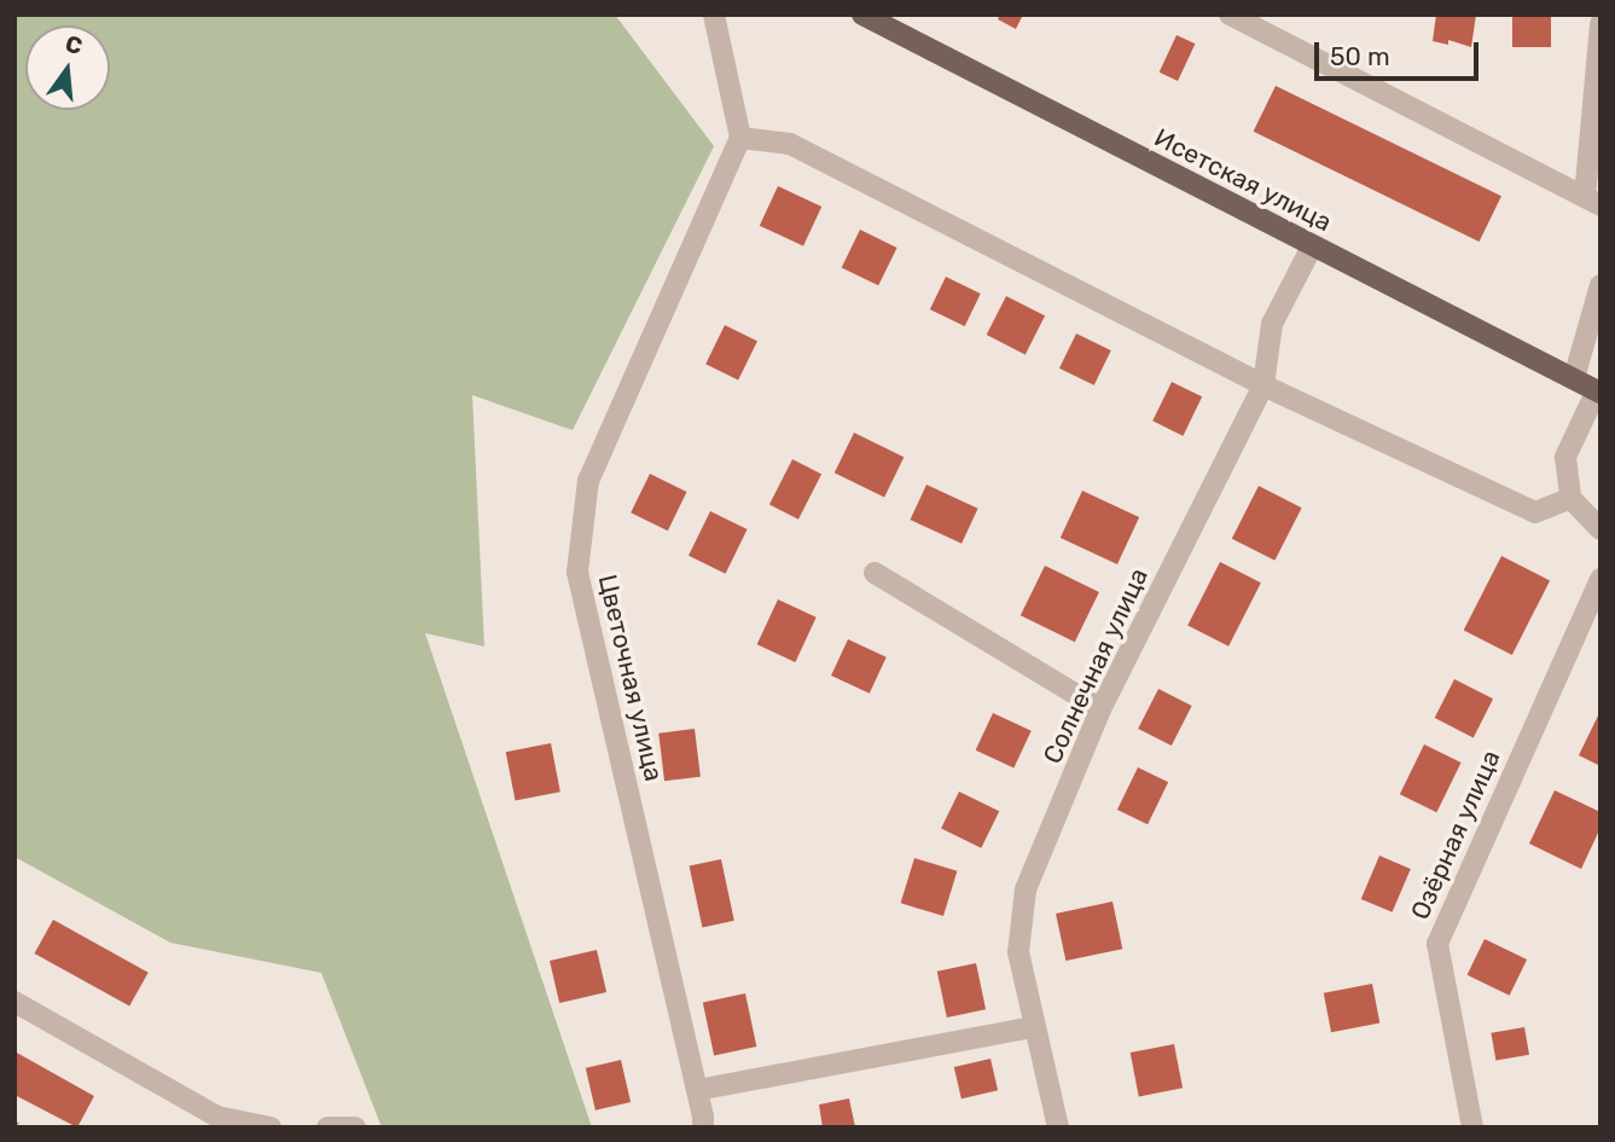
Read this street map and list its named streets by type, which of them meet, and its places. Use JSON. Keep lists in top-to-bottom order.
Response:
{
  "streets": {
    "main road": ["Исетская улица"],
    "street": ["Солнечная улица", "Цветочная улица", "Озёрная улица"]
  },
  "crossings": [
    ["Исетская улица", "Солнечная улица"]
  ],
  "scale_bar": "50 m",
  "north": "top"
}
